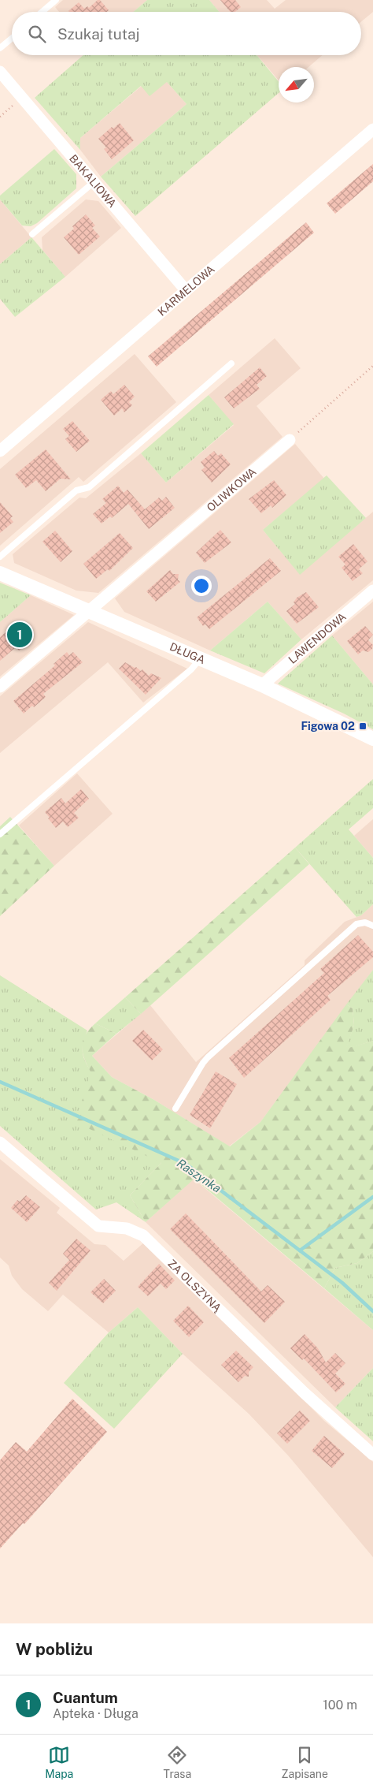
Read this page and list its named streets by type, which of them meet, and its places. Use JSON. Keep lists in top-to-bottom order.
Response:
{
  "streets": {
    "street": [
      "BAKALIOWA",
      "KARMELOWA",
      "OLIWKOWA",
      "LAWENDOWA",
      "DŁUGA",
      "ZA OLSZYNĄ"
    ]
  },
  "crossings": [
    ["BAKALIOWA", "KARMELOWA"],
    ["OLIWKOWA", "DŁUGA"],
    ["LAWENDOWA", "DŁUGA"]
  ],
  "water": ["Raszynka"],
  "places": {
    "transit": ["Figowa 02"]
  },
  "north": "bottom left",
  "page": {
    "search": "Szukaj tutaj",
    "pins": "1",
    "heading": "W pobliżu",
    "list": [
      {
        "mark": "1",
        "name": "Cuantum",
        "note": "Apteka · Długa",
        "value": "100 m"
      }
    ],
    "nav": ["Mapa", "Trasa", "Zapisane"]
  }
}
